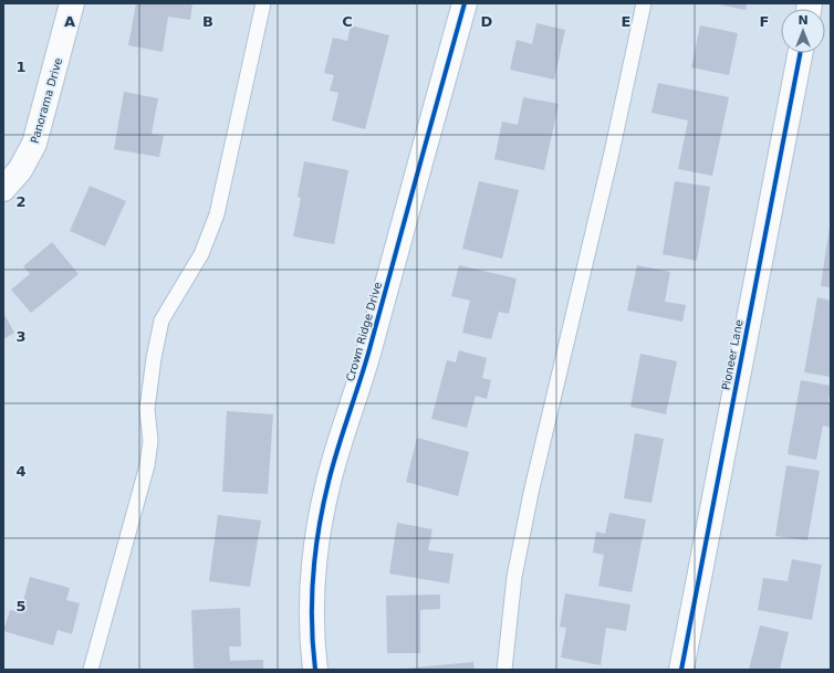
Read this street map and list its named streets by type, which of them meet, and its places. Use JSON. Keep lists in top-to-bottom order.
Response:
{
  "streets": {
    "street": ["Panorama Drive", "Crown Ridge Drive", "Pioneer Lane"]
  },
  "north": "top",
  "grid": {
    "columns": [
      "A",
      "B",
      "C",
      "D",
      "E",
      "F"
    ],
    "rows": [
      "1",
      "2",
      "3",
      "4",
      "5"
    ]
  }
}
